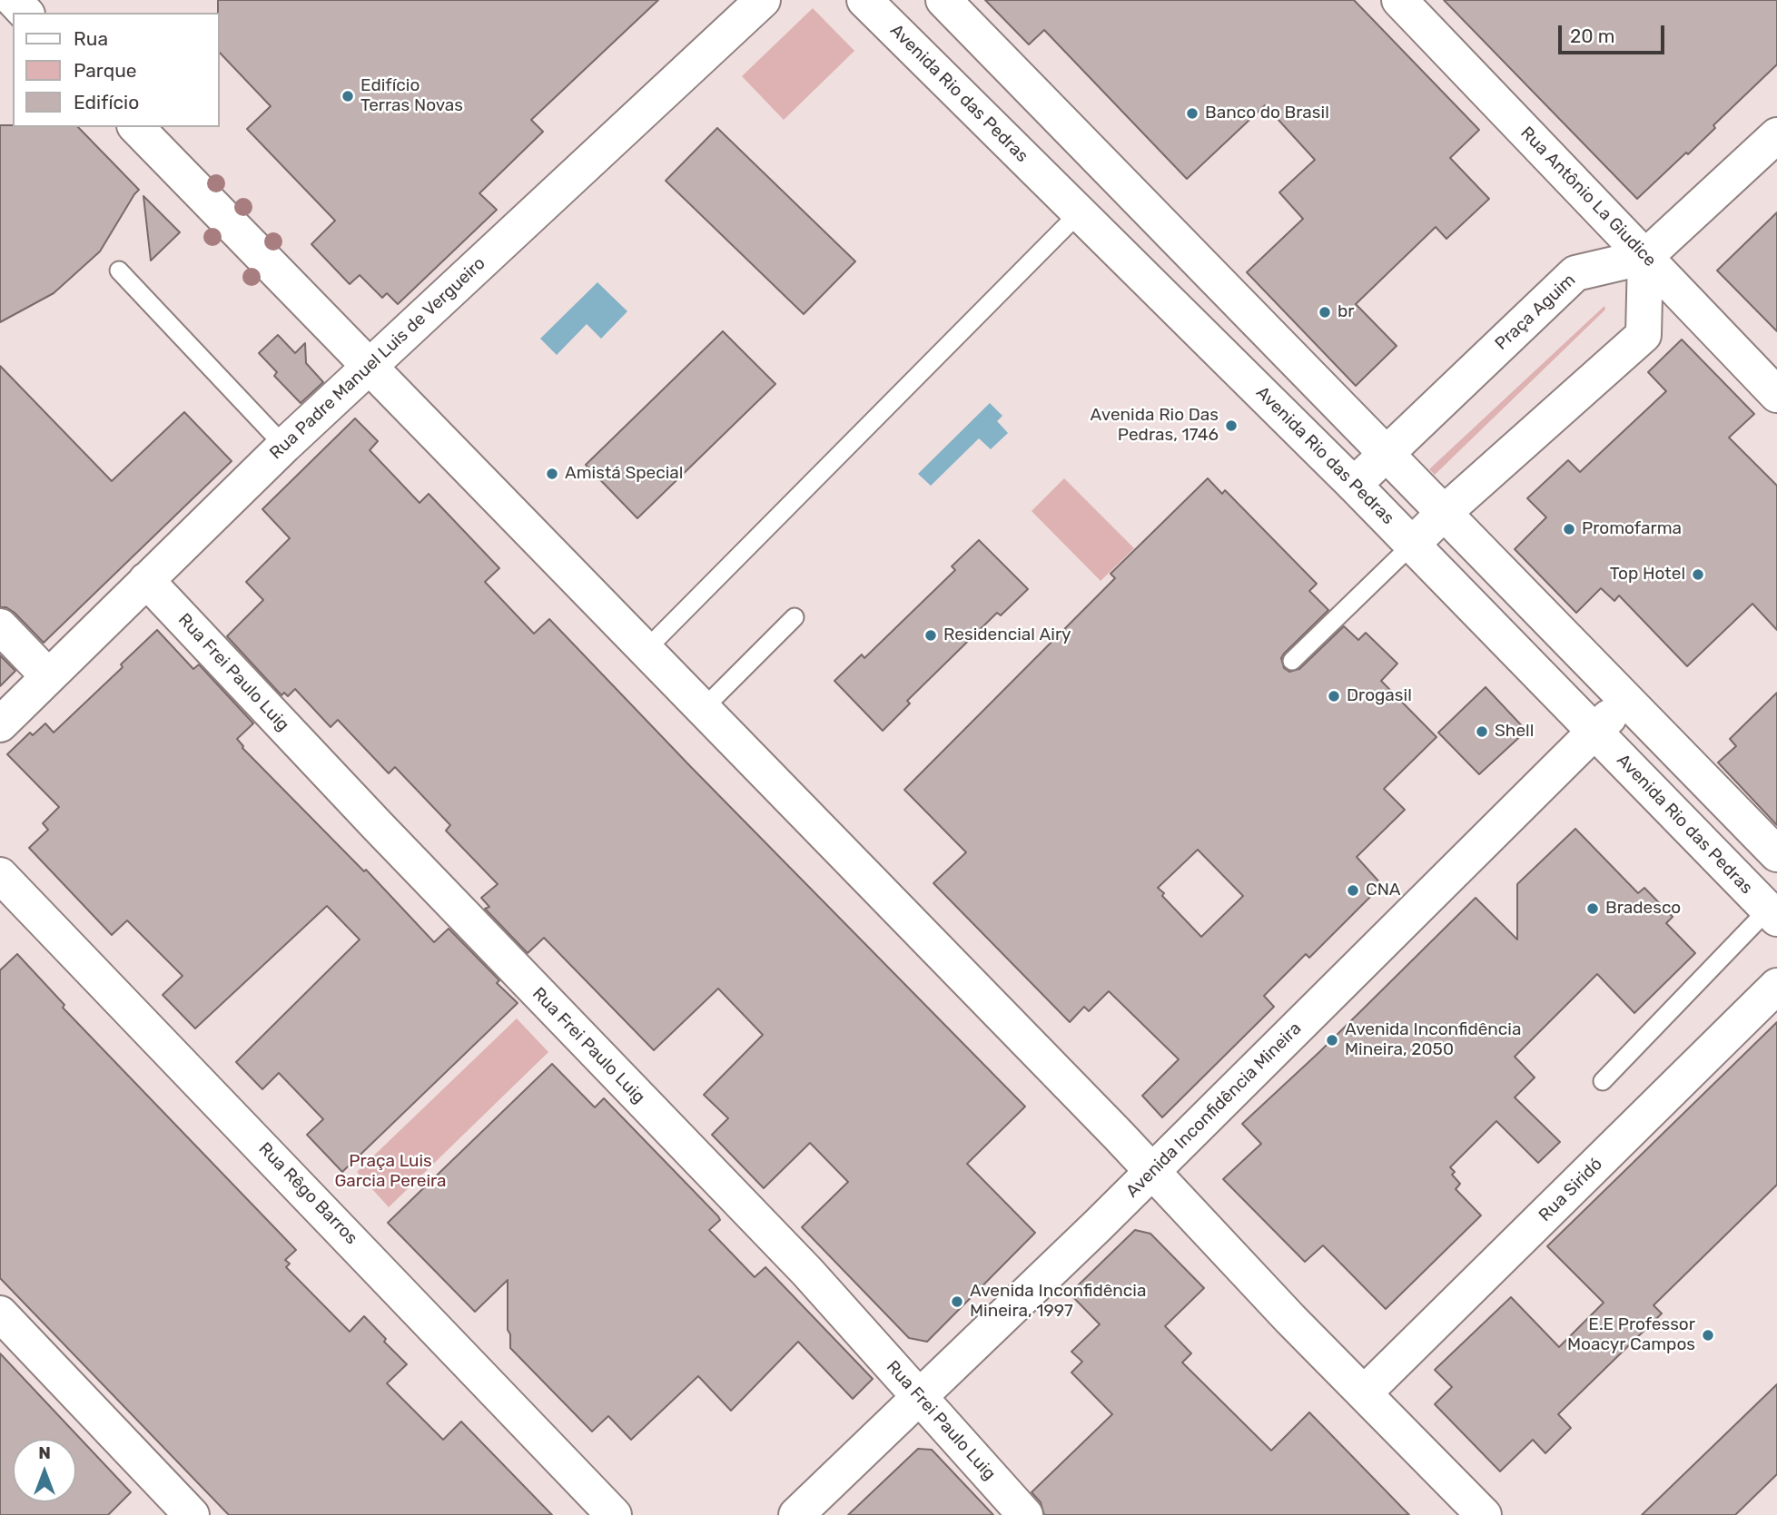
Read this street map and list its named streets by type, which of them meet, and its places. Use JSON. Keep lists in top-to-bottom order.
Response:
{
  "streets": {
    "street": [
      "Avenida Rio das Pedras",
      "Rua Antônio La Giudice",
      "Praça Aguim",
      "Rua Padre Manuel Luis de Vergueiro",
      "Rua Frei Paulo Luig",
      "Avenida Inconfidência Mineira",
      "Rua Siridó",
      "Rua Rêgo Barros"
    ]
  },
  "crossings": [
    ["Avenida Rio das Pedras", "Praça Aguim"],
    ["Avenida Rio das Pedras", "Avenida Inconfidência Mineira"],
    ["Rua Antônio La Giudice", "Praça Aguim"],
    ["Rua Padre Manuel Luis de Vergueiro", "Rua Frei Paulo Luig"],
    ["Rua Frei Paulo Luig", "Avenida Inconfidência Mineira"]
  ],
  "parks": ["Praça Luis Garcia Pereira"],
  "places": [
    "Edifício Terras Novas",
    "Banco do Brasil",
    "br",
    "Avenida Rio Das Pedras, 1746",
    "Amistá Special",
    "Promofarma",
    "Top Hotel",
    "Residencial Airy",
    "Drogasil",
    "Shell",
    "CNA",
    "Bradesco",
    "Avenida Inconfidência Mineira, 2050",
    "Avenida Inconfidência Mineira, 1997",
    "E.E Professor Moacyr Campos"
  ],
  "legend": ["Rua", "Parque", "Edifício"],
  "scale_bar": "20 m",
  "north": "top"
}
